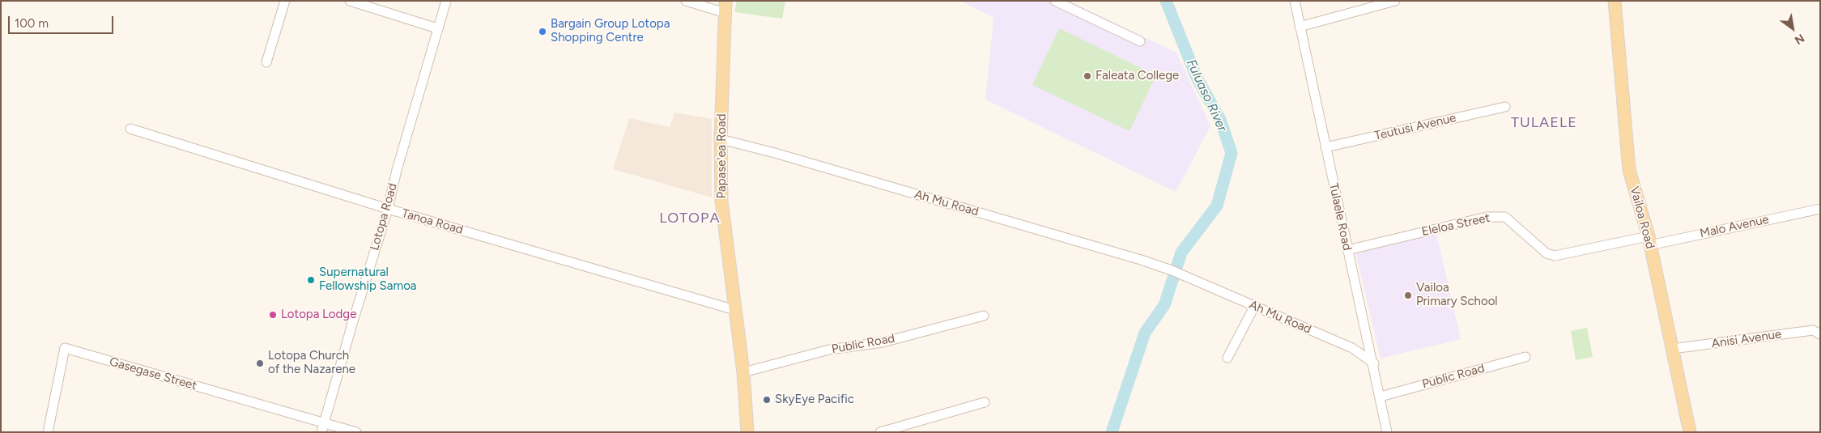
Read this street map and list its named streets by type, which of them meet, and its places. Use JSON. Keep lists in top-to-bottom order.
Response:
{
  "streets": {
    "main road": ["Papase'ea Road", "Vailoa Road"],
    "street": [
      "Teutusi Avenue",
      "Ah Mu Road",
      "Lotopa Road",
      "Tulaele Road",
      "Tanoa Road",
      "Eleloa Street",
      "Malo Avenue",
      "Anisi Avenue",
      "Public Road",
      "Gasegase Street"
    ]
  },
  "crossings": [
    ["Teutusi Avenue", "Tulaele Road"],
    ["Papase'ea Road", "Ah Mu Road"],
    ["Papase'ea Road", "Tanoa Road"],
    ["Papase'ea Road", "Public Road"],
    ["Ah Mu Road", "Tulaele Road"],
    ["Lotopa Road", "Tanoa Road"],
    ["Lotopa Road", "Gasegase Street"],
    ["Tulaele Road", "Eleloa Street"],
    ["Tulaele Road", "Public Road"],
    ["Vailoa Road", "Eleloa Street"],
    ["Vailoa Road", "Malo Avenue"],
    ["Vailoa Road", "Anisi Avenue"],
    ["Eleloa Street", "Malo Avenue"]
  ],
  "districts": ["TULAELE", "LOTOPA"],
  "water": ["Fuluaso River"],
  "places": [
    "Bargain Group Lotopa Shopping Centre",
    "Faleata College",
    "Supernatural Fellowship Samoa",
    "Vailoa Primary School",
    "Lotopa Lodge",
    "Lotopa Church of the Nazarene",
    "SkyEye Pacific"
  ],
  "scale_bar": "100 m",
  "north": "bottom right"
}
